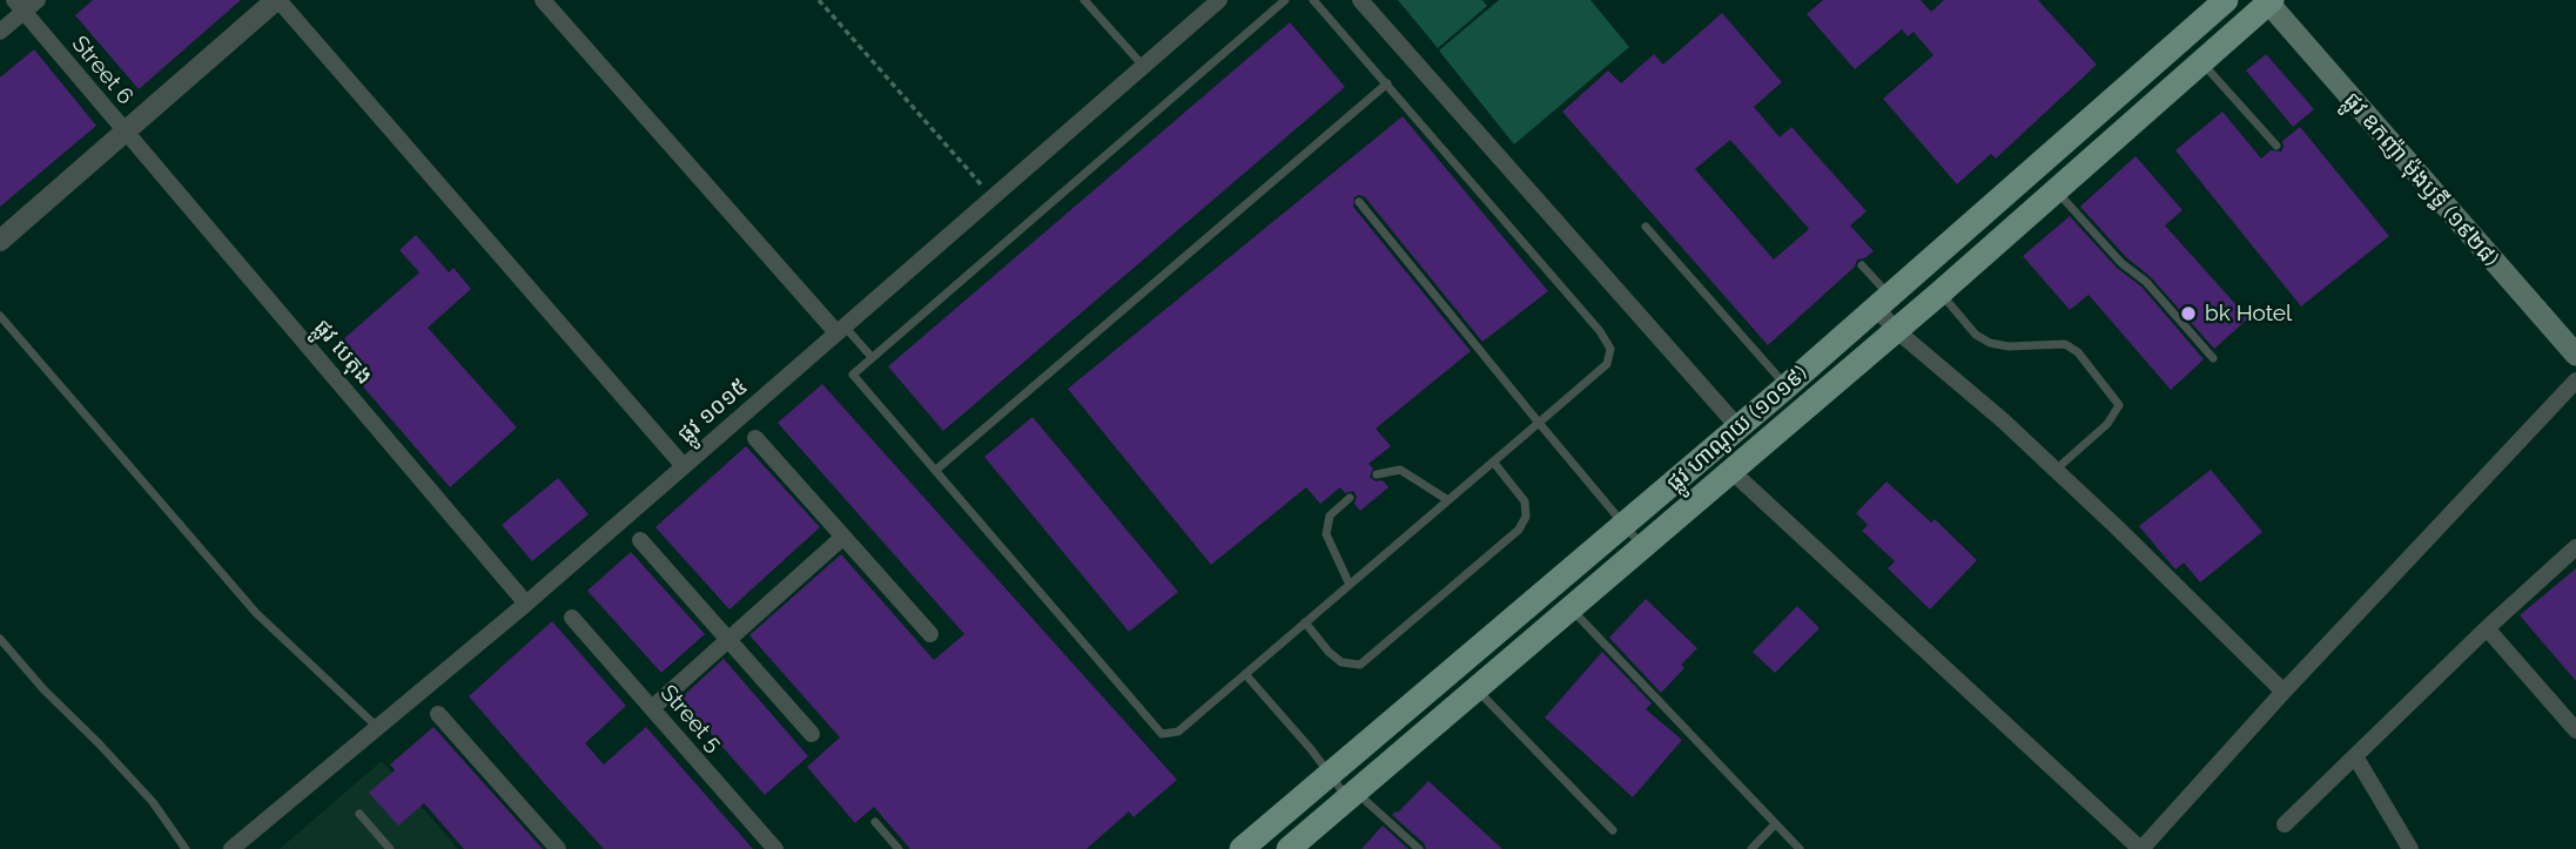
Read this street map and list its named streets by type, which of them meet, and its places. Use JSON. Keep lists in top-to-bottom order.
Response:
{
  "streets": {
    "main road": ["ផ្លូវ ឧកញ៉ា ម៉ុងឫទ្ធី (១៩២៨)", "ផ្លូវ ហាណូយ (១០១៩)"],
    "street": [
      "Street 6",
      "ផ្លូវ បេតុង",
      "ផ្លូវ ១០១៥",
      "Street 5"
    ]
  },
  "crossings": [
    ["Street 6", "ផ្លូវ បេតុង"],
    ["ផ្លូវ ឧកញ៉ា ម៉ុងឫទ្ធី (១៩២៨)", "ផ្លូវ ហាណូយ (១០១៩)"],
    ["ផ្លូវ បេតុង", "ផ្លូវ ១០១៥"]
  ],
  "places": ["bk Hotel"]
}
